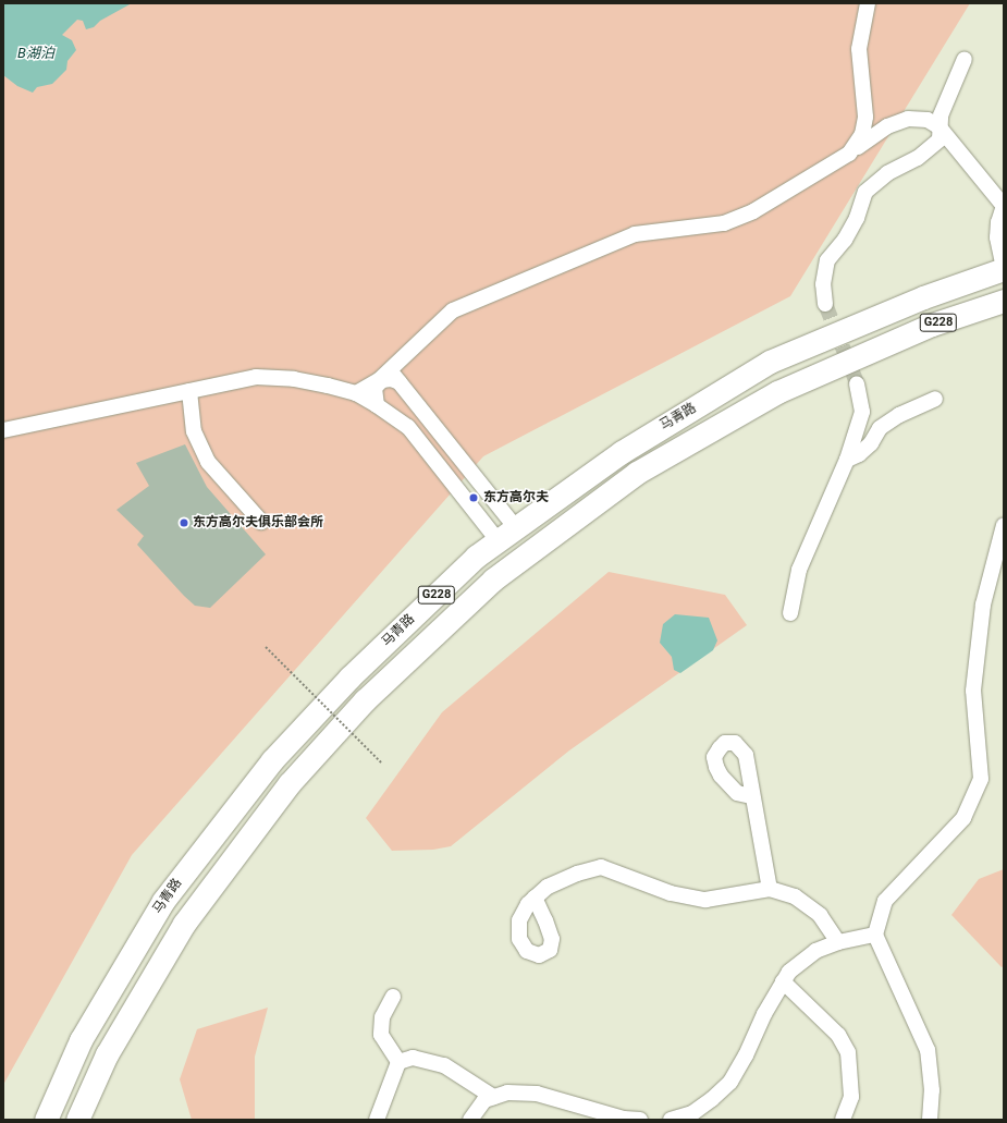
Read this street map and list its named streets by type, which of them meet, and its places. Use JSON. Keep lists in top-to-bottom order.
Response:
{
  "streets": {
    "highway": ["G228", "马青路"]
  },
  "water": ["B湖泊"],
  "places": ["东方高尔夫", "东方高尔夫俱乐部会所"]
}
